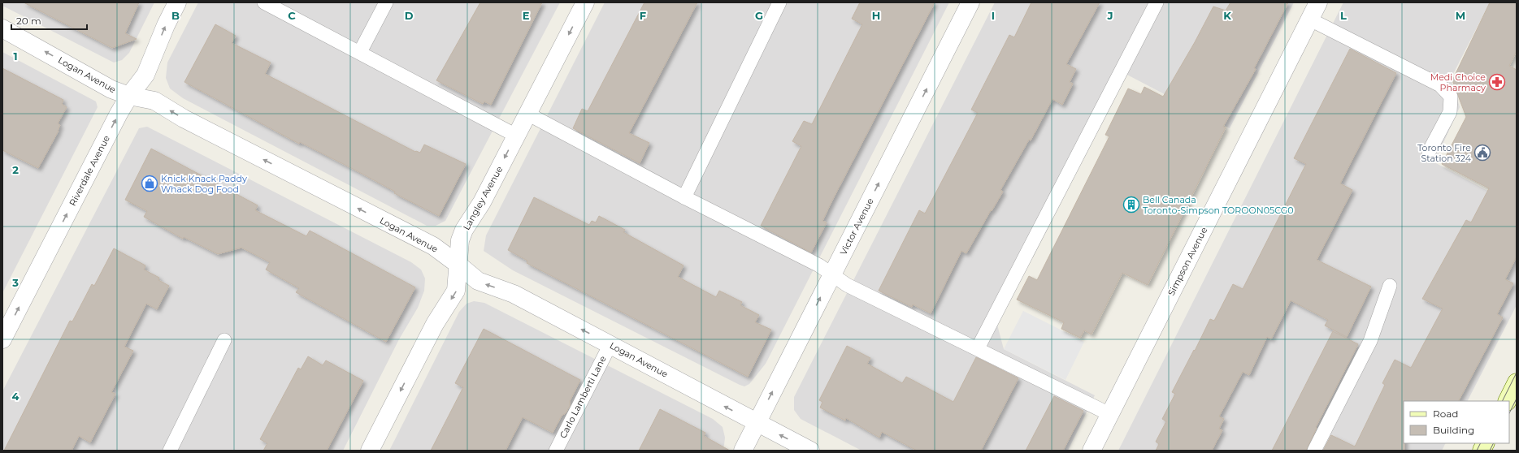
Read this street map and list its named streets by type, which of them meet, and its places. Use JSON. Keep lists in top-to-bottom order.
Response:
{
  "streets": {
    "street": [
      "Logan Avenue",
      "Riverdale Avenue",
      "Langley Avenue",
      "Victor Avenue",
      "Simpson Avenue"
    ],
    "lane": ["Carlo Lamberti Lane"]
  },
  "crossings": [
    ["Logan Avenue", "Riverdale Avenue"],
    ["Logan Avenue", "Langley Avenue"],
    ["Logan Avenue", "Victor Avenue"],
    ["Logan Avenue", "Carlo Lamberti Lane"]
  ],
  "one_way": [
    "Logan Avenue",
    "Riverdale Avenue",
    "Langley Avenue",
    "Victor Avenue"
  ],
  "places": {
    "pharmacy": ["Medi Choice Pharmacy"],
    "public building": ["Toronto Fire Station 324"],
    "shop": ["Knick Knack Paddy Whack Dog Food"],
    "building": ["Bell Canada Toronto-Simpson TOROON05CG0"]
  },
  "legend": ["Road", "Building"],
  "scale_bar": "20 m",
  "grid": {
    "columns": [
      "B",
      "C",
      "D",
      "E",
      "F",
      "G",
      "H",
      "I",
      "J",
      "K",
      "L",
      "M"
    ],
    "rows": [
      "1",
      "2",
      "3",
      "4"
    ]
  }
}
